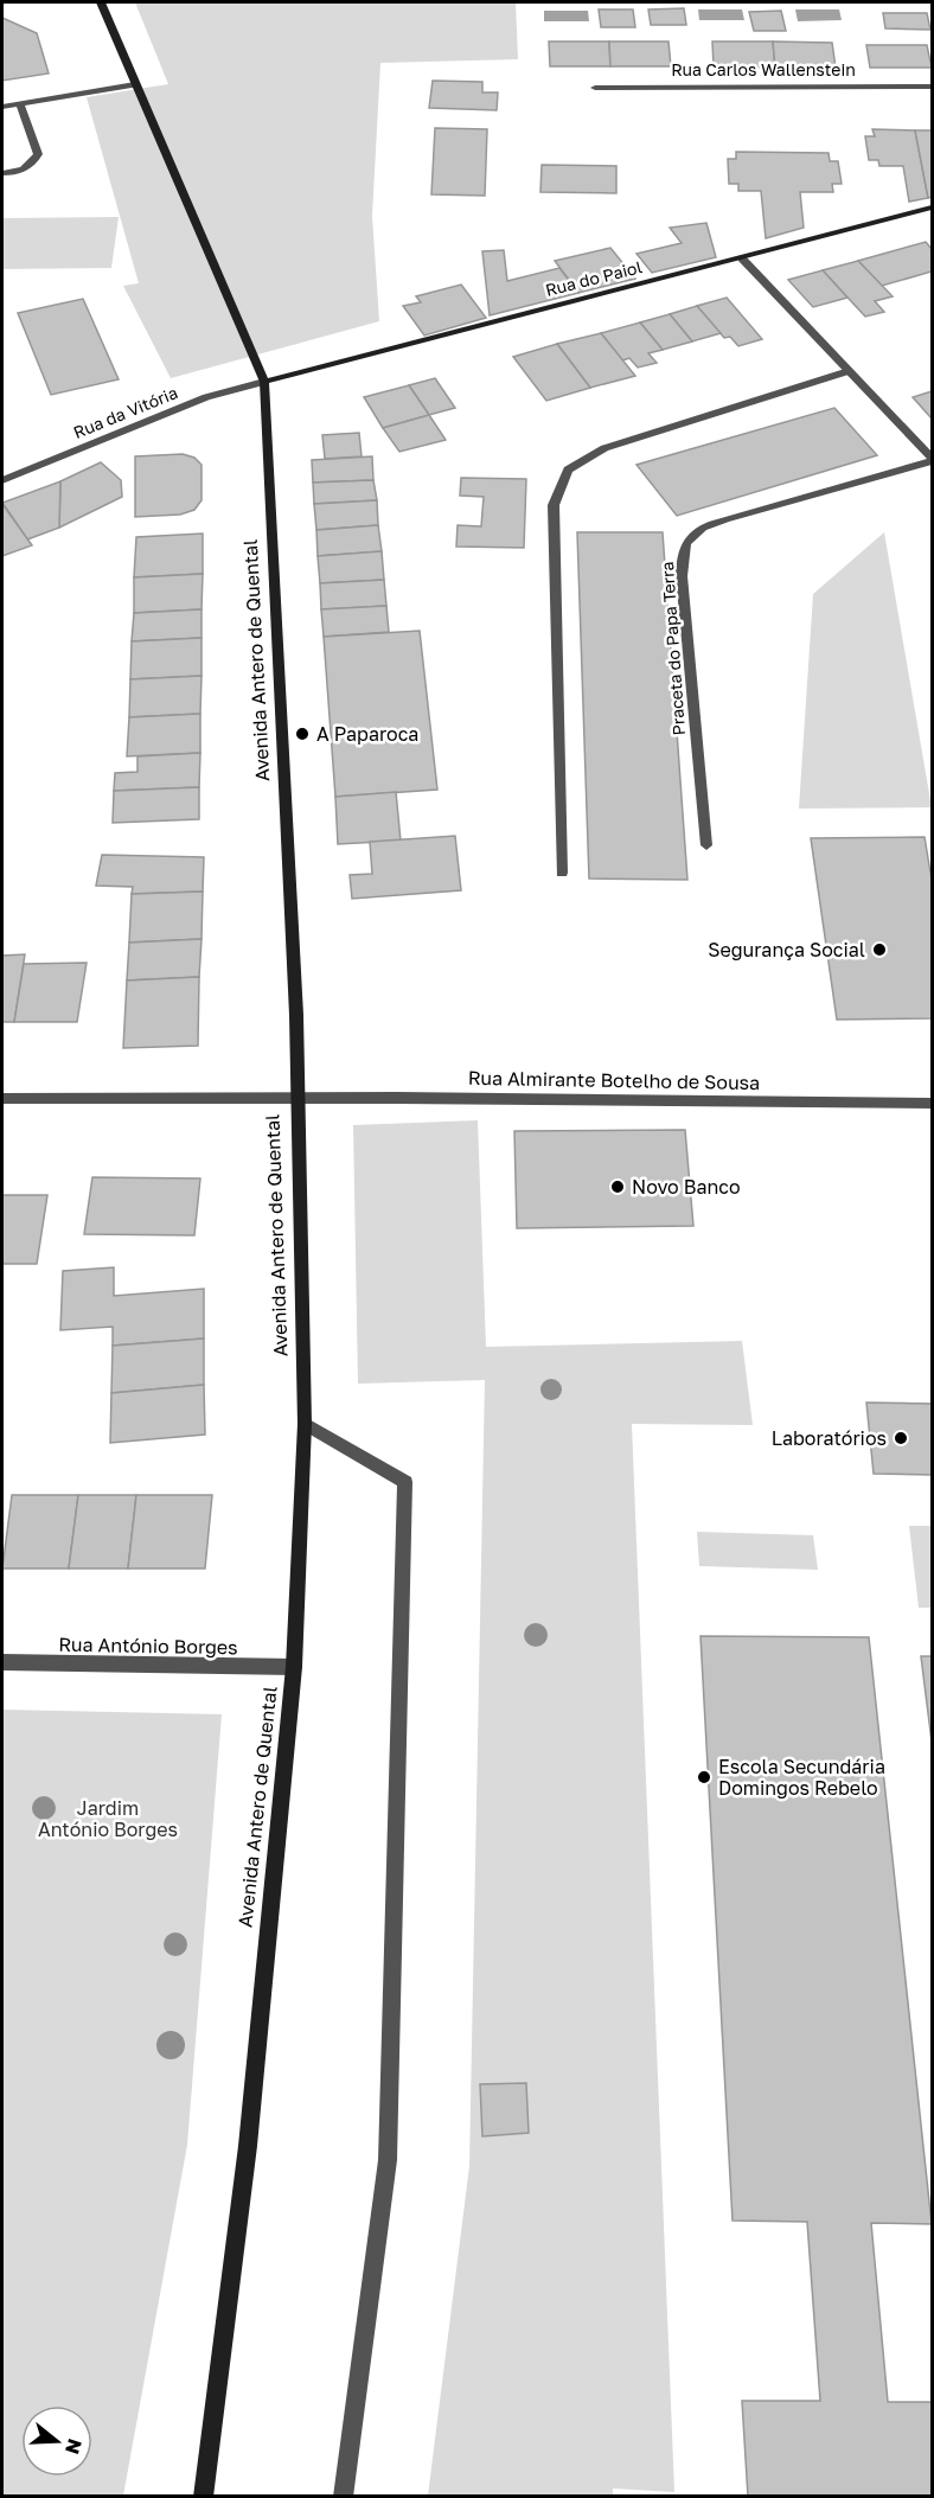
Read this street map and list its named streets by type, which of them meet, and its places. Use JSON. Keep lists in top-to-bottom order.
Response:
{
  "streets": {
    "main road": ["Rua do Paiol", "Avenida Antero de Quental"],
    "street": [
      "Rua Carlos Wallenstein",
      "Rua da Vitória",
      "Praceta do Papa Terra",
      "Rua Almirante Botelho de Sousa",
      "Rua António Borges"
    ]
  },
  "crossings": [
    ["Rua do Paiol", "Rua da Vitória"],
    ["Rua do Paiol", "Avenida Antero de Quental"],
    ["Rua da Vitória", "Avenida Antero de Quental"],
    ["Avenida Antero de Quental", "Rua Almirante Botelho de Sousa"],
    ["Avenida Antero de Quental", "Rua António Borges"]
  ],
  "parks": ["Jardim António Borges"],
  "places": [
    "A Paparoca",
    "Segurança Social",
    "Novo Banco",
    "Laboratórios",
    "Escola Secundária Domingos Rebelo"
  ],
  "north": "right"
}
